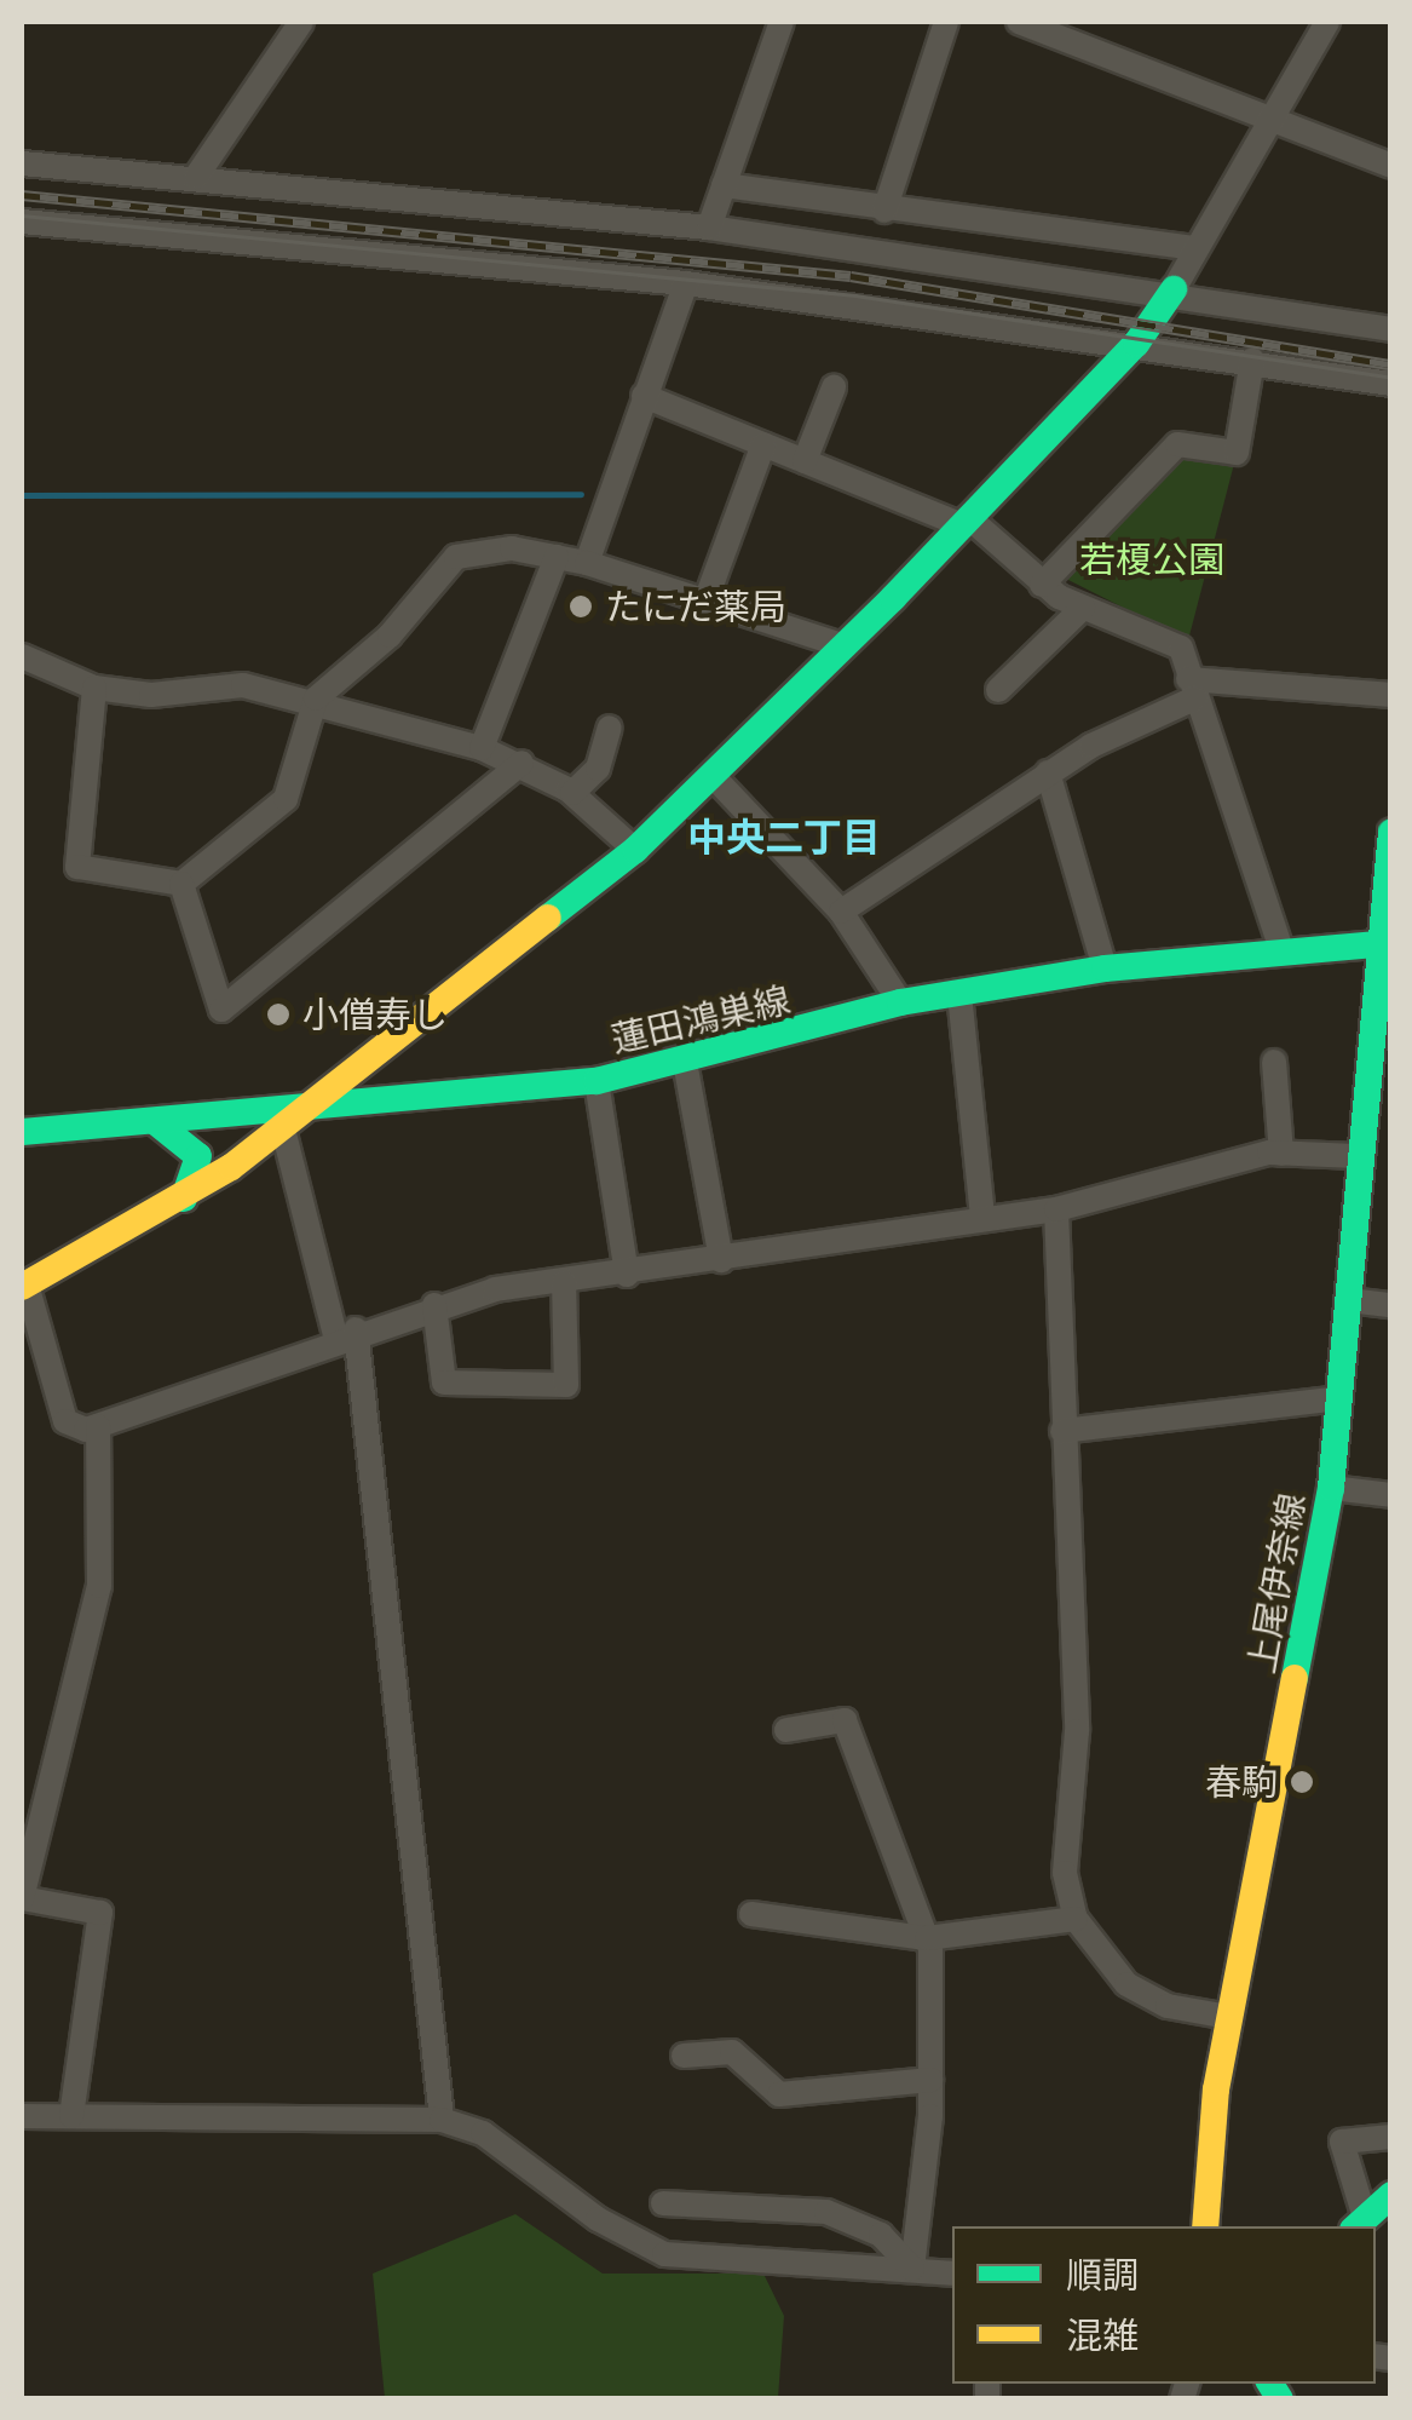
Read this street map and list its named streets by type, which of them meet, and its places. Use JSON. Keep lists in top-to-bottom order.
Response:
{
  "streets": {
    "street": ["蓮田鴻巣線", "上尾伊奈線"]
  },
  "crossings": [
    ["蓮田鴻巣線", "上尾伊奈線"]
  ],
  "districts": ["中央二丁目"],
  "parks": ["若榎公園"],
  "places": ["たにだ薬局", "小僧寿し", "春駒"],
  "legend": ["順調", "混雑"]
}
